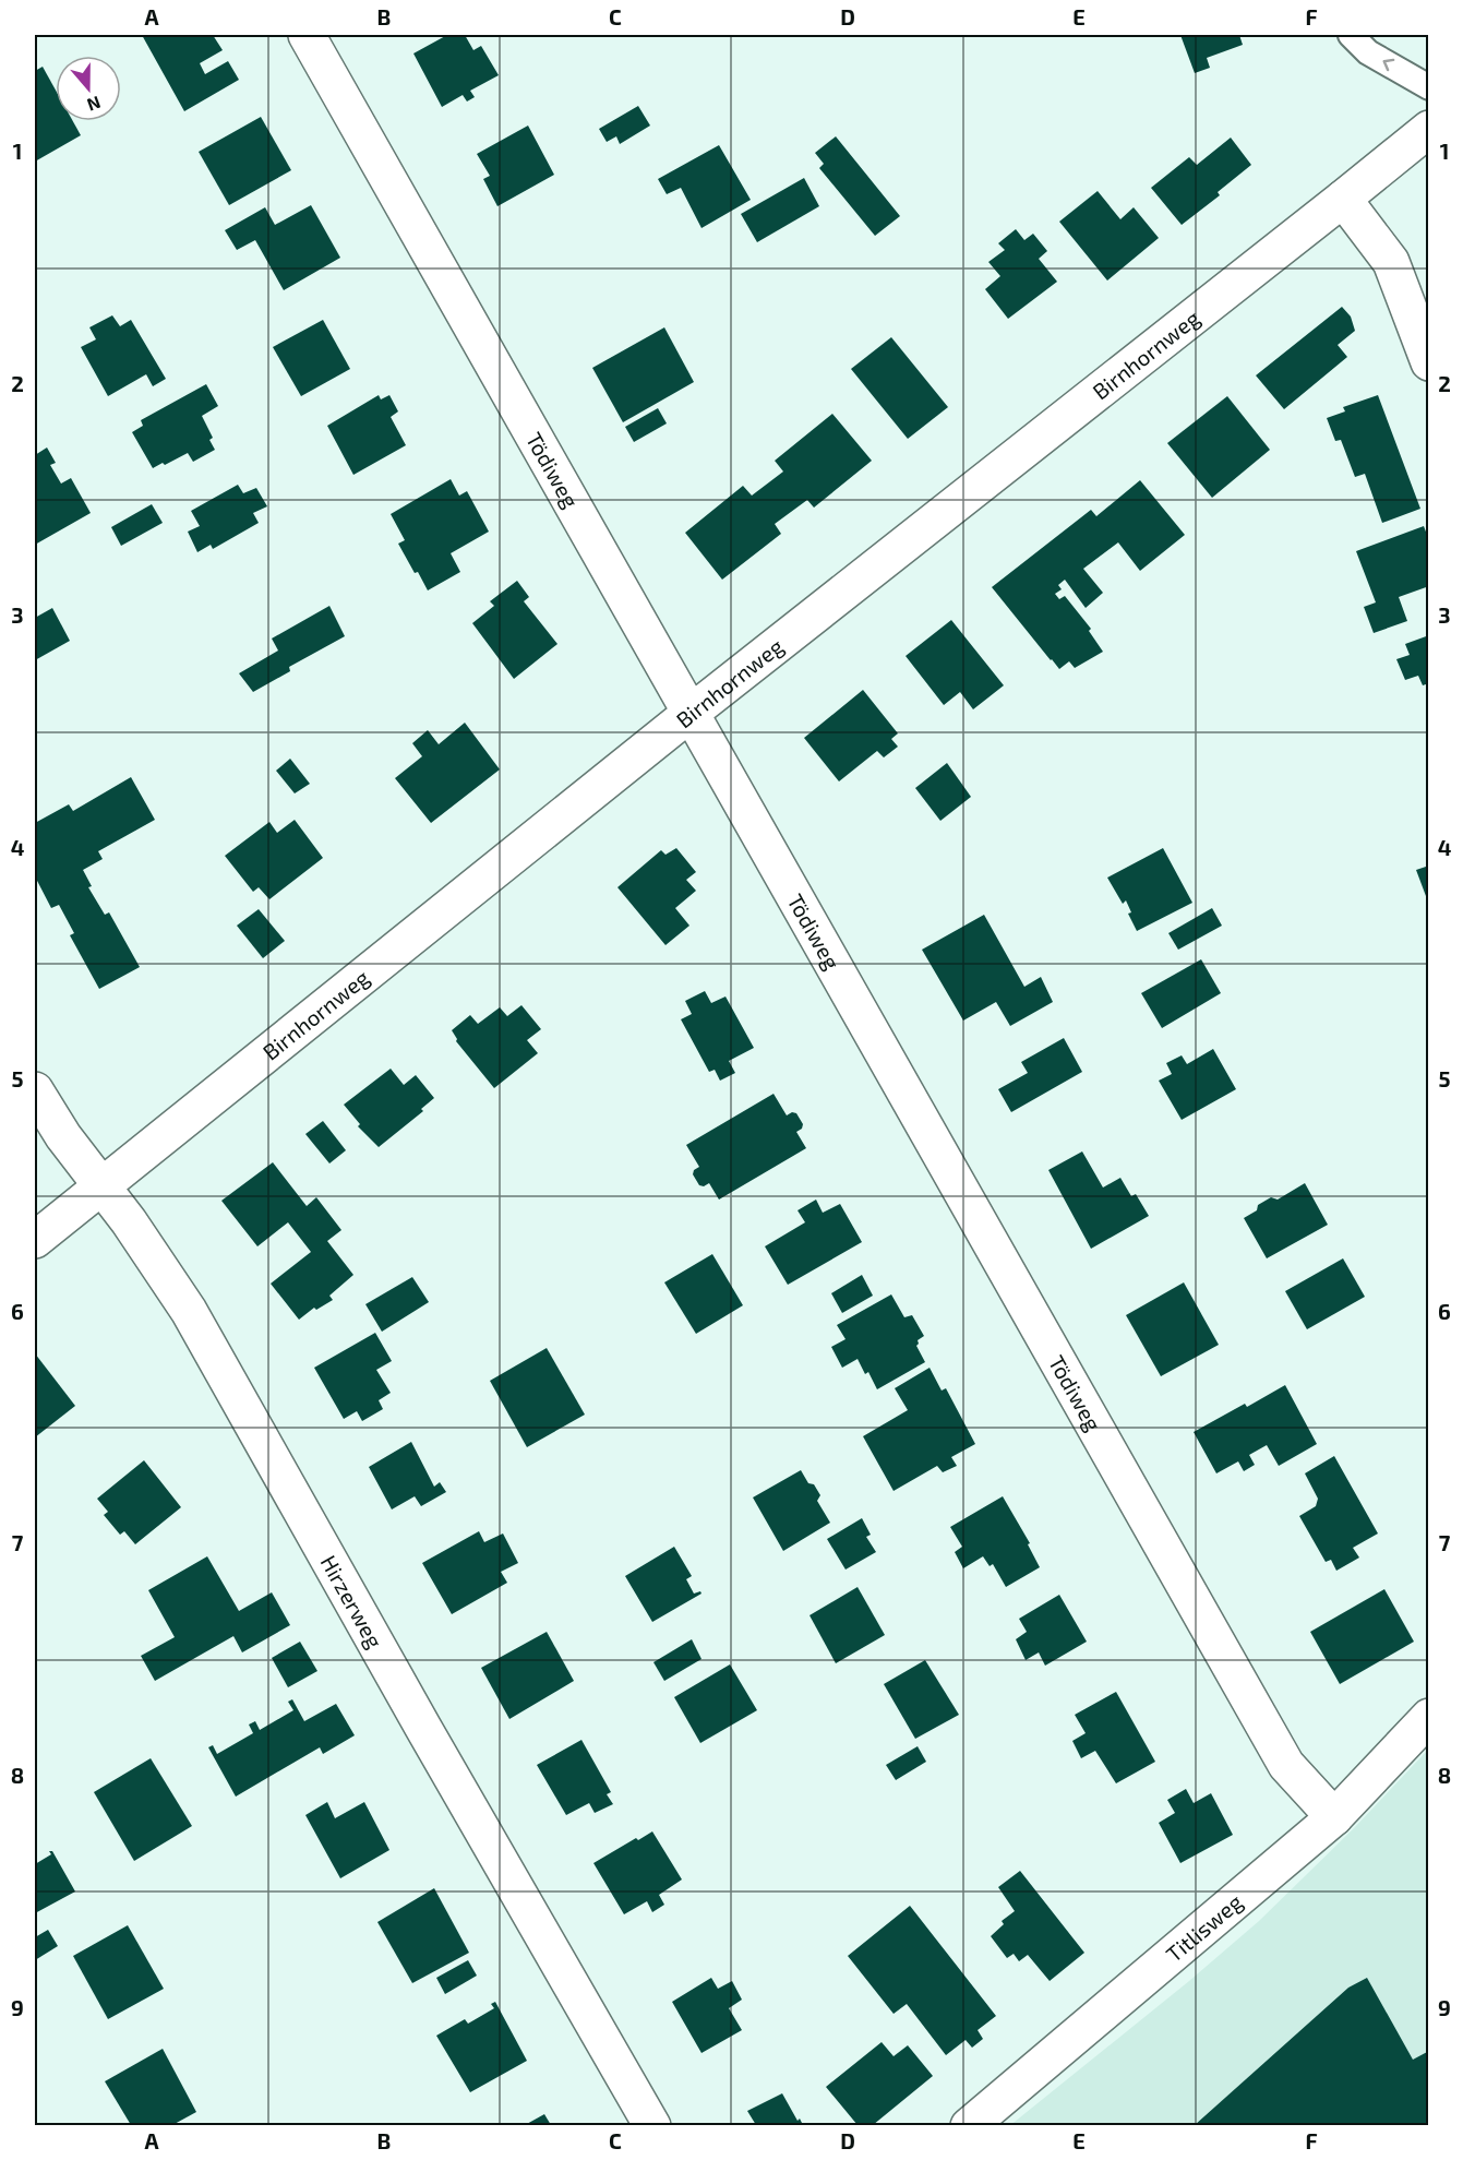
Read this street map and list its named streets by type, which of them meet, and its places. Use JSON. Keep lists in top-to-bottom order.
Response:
{
  "streets": {
    "street": [
      "Birnhornweg",
      "Tödiweg",
      "Hirzerweg",
      "Titlisweg"
    ]
  },
  "crossings": [
    ["Birnhornweg", "Tödiweg"],
    ["Birnhornweg", "Hirzerweg"],
    ["Tödiweg", "Titlisweg"]
  ],
  "north": "bottom",
  "grid": {
    "columns": [
      "A",
      "B",
      "C",
      "D",
      "E",
      "F"
    ],
    "rows": [
      "1",
      "2",
      "3",
      "4",
      "5",
      "6",
      "7",
      "8",
      "9"
    ]
  }
}
